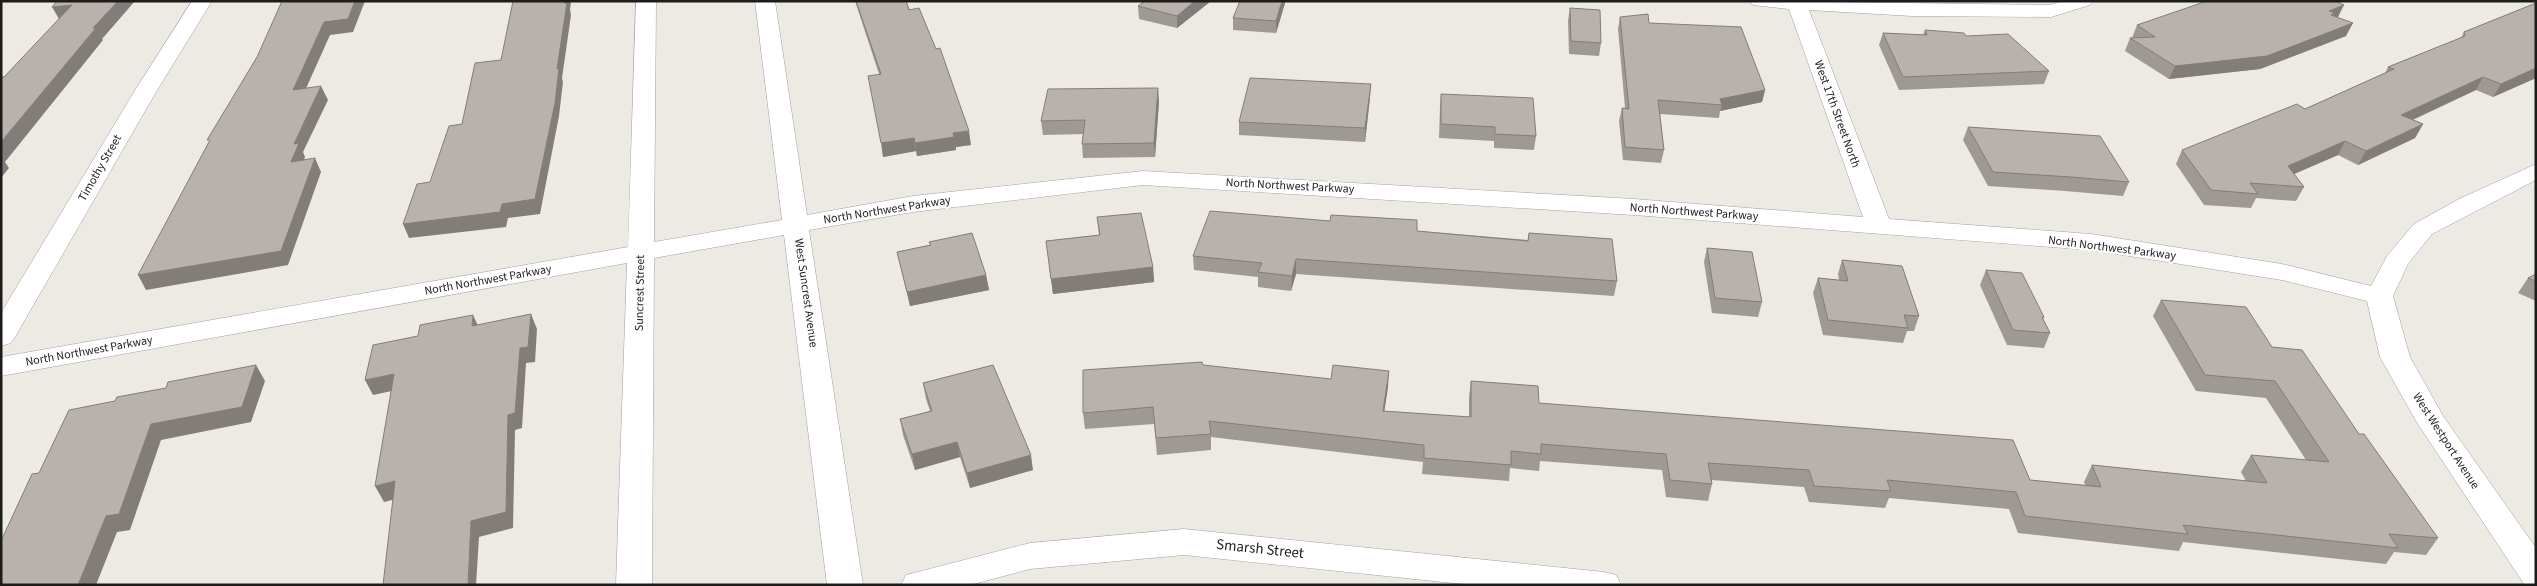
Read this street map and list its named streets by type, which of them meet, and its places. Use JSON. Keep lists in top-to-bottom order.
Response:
{
  "streets": {
    "street": [
      "West 17th Street North",
      "Timothy Street",
      "North Northwest Parkway",
      "Suncrest Street",
      "West Suncrest Avenue",
      "West Westport Avenue",
      "Smarsh Street"
    ]
  },
  "crossings": [
    ["West 17th Street North", "North Northwest Parkway"],
    ["North Northwest Parkway", "Suncrest Street"],
    ["North Northwest Parkway", "West Suncrest Avenue"],
    ["North Northwest Parkway", "West Westport Avenue"]
  ]
}
